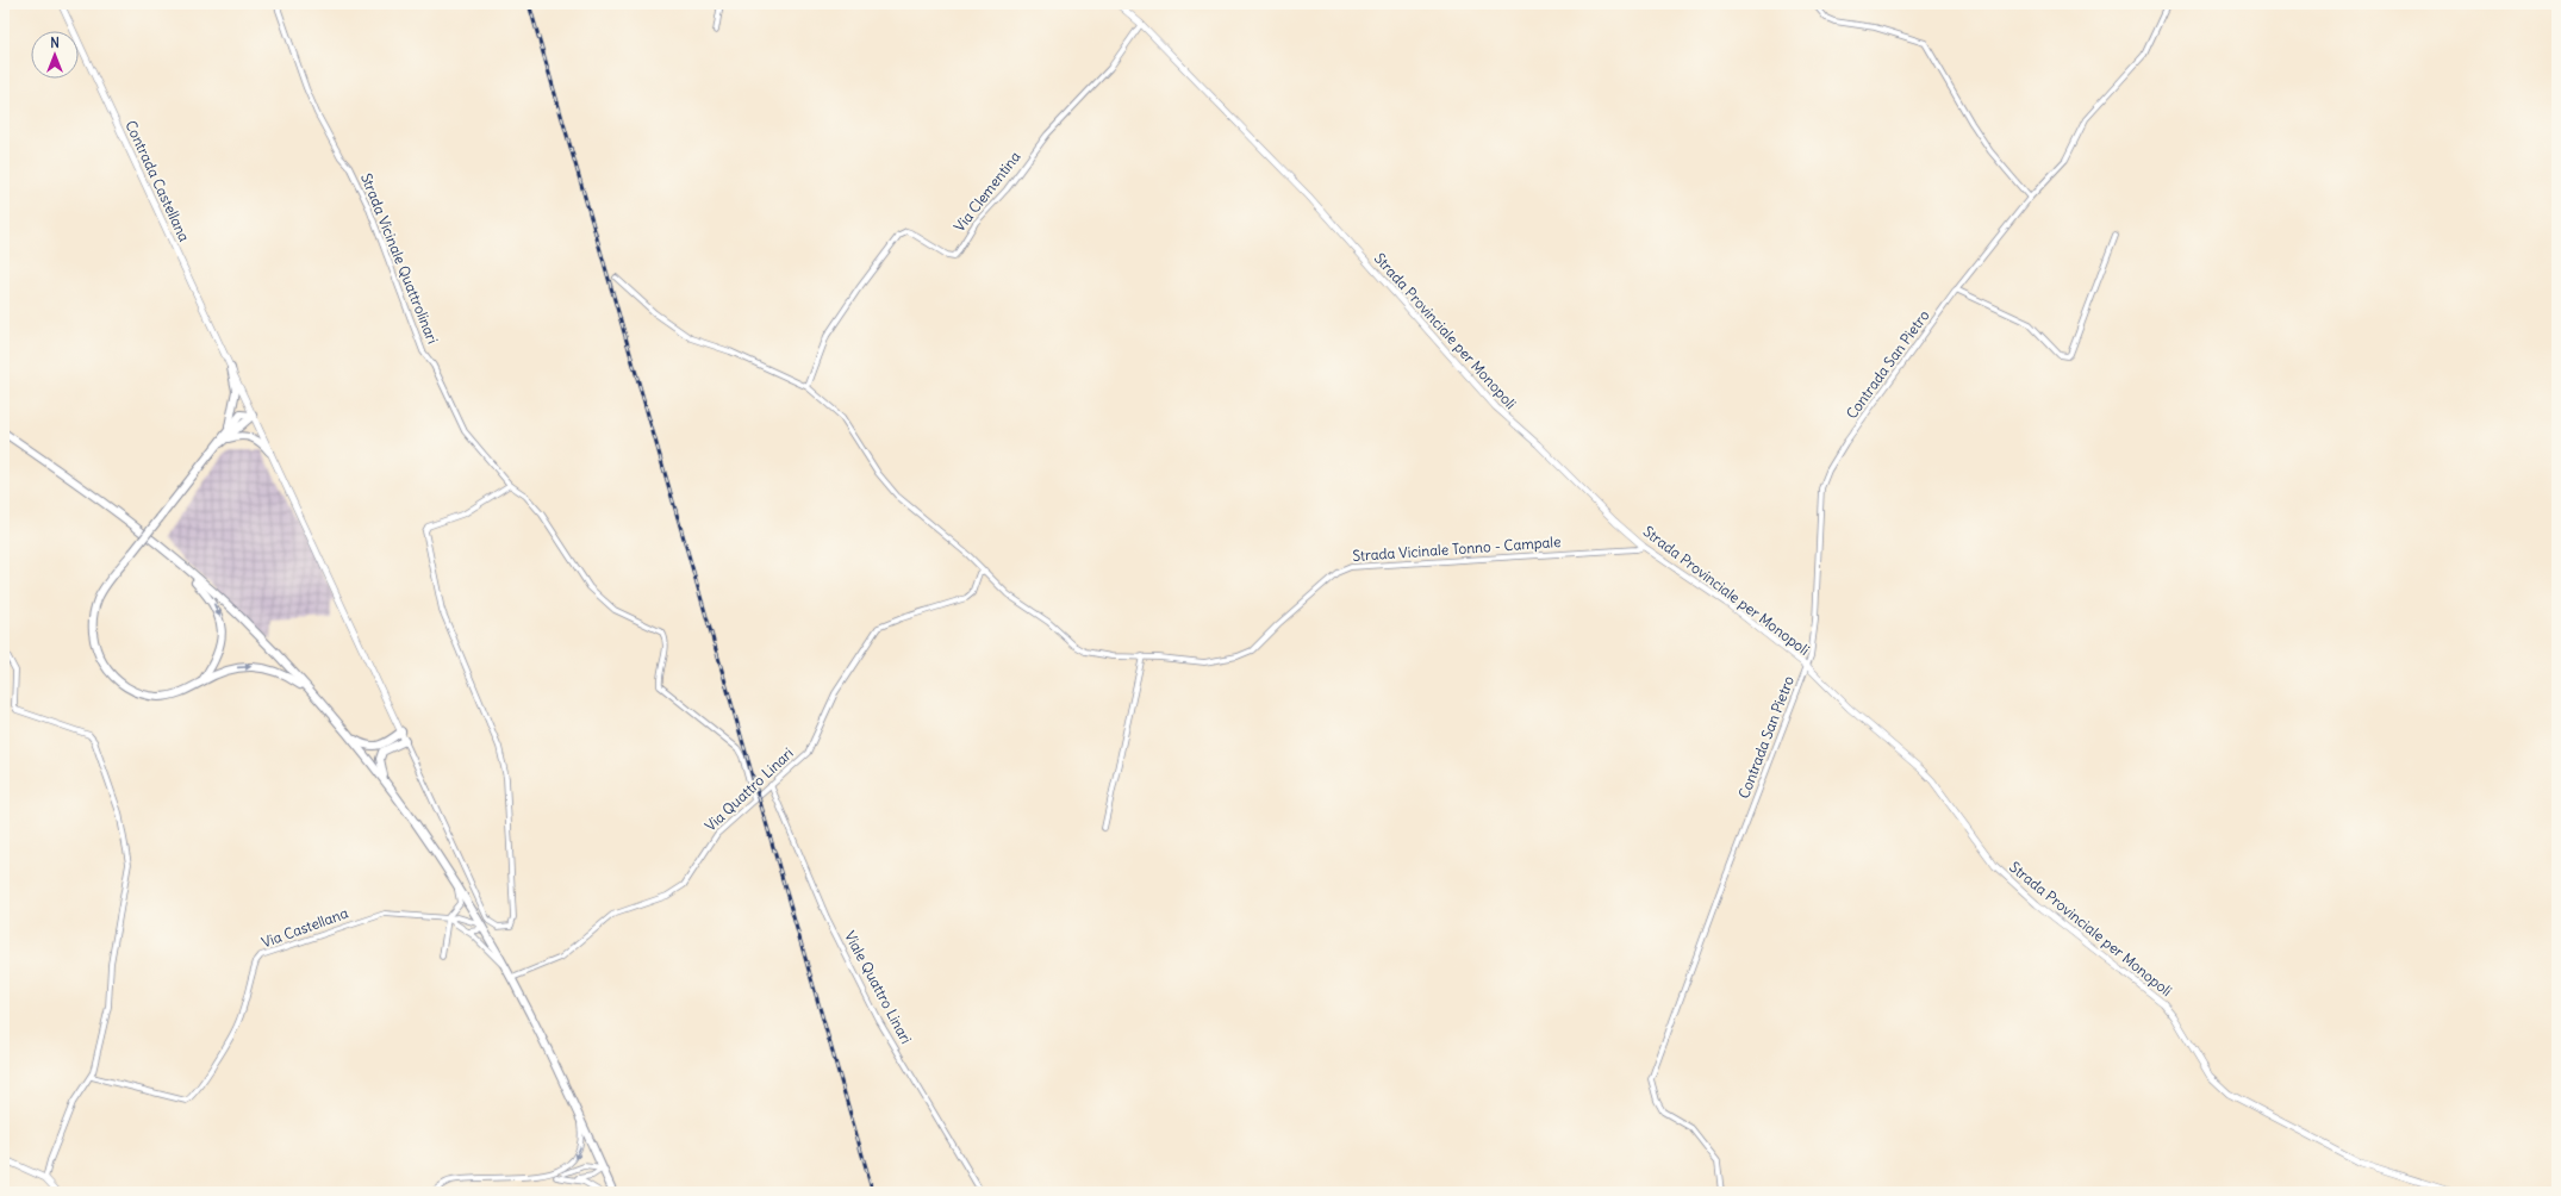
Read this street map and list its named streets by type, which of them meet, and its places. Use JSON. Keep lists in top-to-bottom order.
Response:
{
  "streets": {
    "street": [
      "Contrada Castellana",
      "Via Clementina",
      "Strada Vicinale Quattrolinari",
      "Strada Provinciale per Monopoli",
      "Contrada San Pietro",
      "Strada Vicinale Tonno - Campale",
      "Via Quattro Linari",
      "Via Castellana",
      "Viale Quattro Linari"
    ]
  },
  "crossings": [
    ["Via Clementina", "Strada Provinciale per Monopoli"],
    ["Via Clementina", "Strada Vicinale Tonno - Campale"],
    ["Strada Vicinale Quattrolinari", "Via Quattro Linari"],
    ["Strada Provinciale per Monopoli", "Contrada San Pietro"],
    ["Strada Provinciale per Monopoli", "Strada Vicinale Tonno - Campale"],
    ["Strada Vicinale Tonno - Campale", "Via Quattro Linari"],
    ["Via Quattro Linari", "Viale Quattro Linari"]
  ],
  "north": "top"
}
